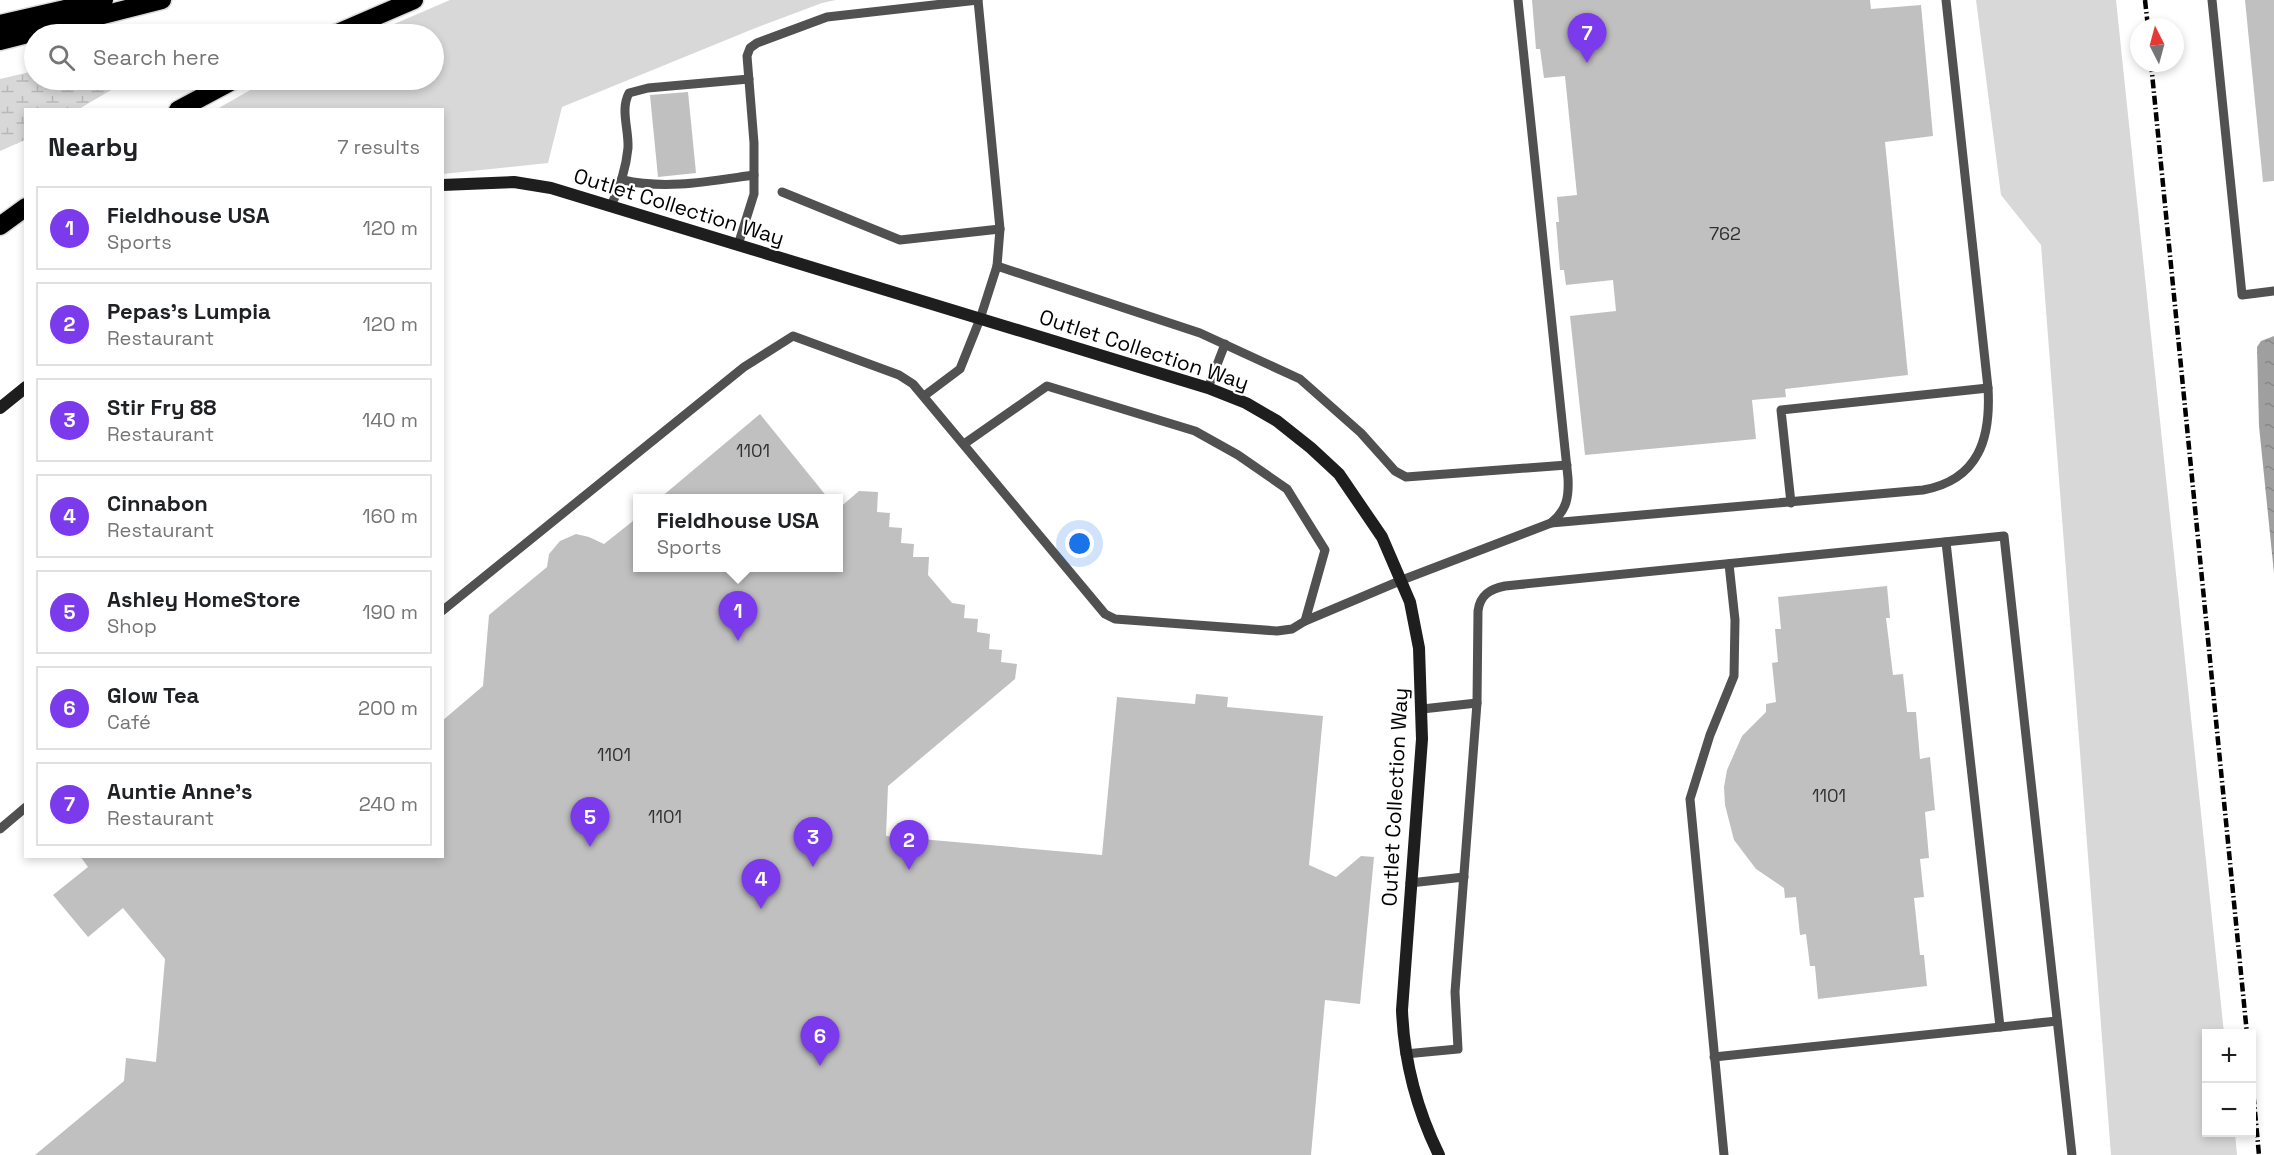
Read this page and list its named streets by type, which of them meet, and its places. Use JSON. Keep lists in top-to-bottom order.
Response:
{
  "streets": {
    "street": ["Outlet Collection Way"]
  },
  "house_numbers": [
    "762",
    "1101",
    "1101",
    "1101",
    "1101"
  ],
  "north": "top",
  "page": {
    "pins": [
      "7",
      "1",
      "5",
      "3",
      "2",
      "4",
      "6"
    ],
    "search": "Search here",
    "heading": ["Nearby", "7 results"],
    "list": [
      {
        "mark": "1",
        "name": "Fieldhouse USA",
        "note": "Sports",
        "value": "120 m"
      },
      {
        "mark": "2",
        "name": "Pepas's Lumpia",
        "note": "Restaurant",
        "value": "120 m"
      },
      {
        "mark": "3",
        "name": "Stir Fry 88",
        "note": "Restaurant",
        "value": "140 m"
      },
      {
        "mark": "4",
        "name": "Cinnabon",
        "note": "Restaurant",
        "value": "160 m"
      },
      {
        "mark": "5",
        "name": "Ashley HomeStore",
        "note": "Shop",
        "value": "190 m"
      },
      {
        "mark": "6",
        "name": "Glow Tea",
        "note": "Café",
        "value": "200 m"
      },
      {
        "mark": "7",
        "name": "Auntie Anne's",
        "note": "Restaurant",
        "value": "240 m"
      }
    ],
    "popup": ["Fieldhouse USA", "Sports"],
    "map_buttons": ["+", "−"]
  }
}
